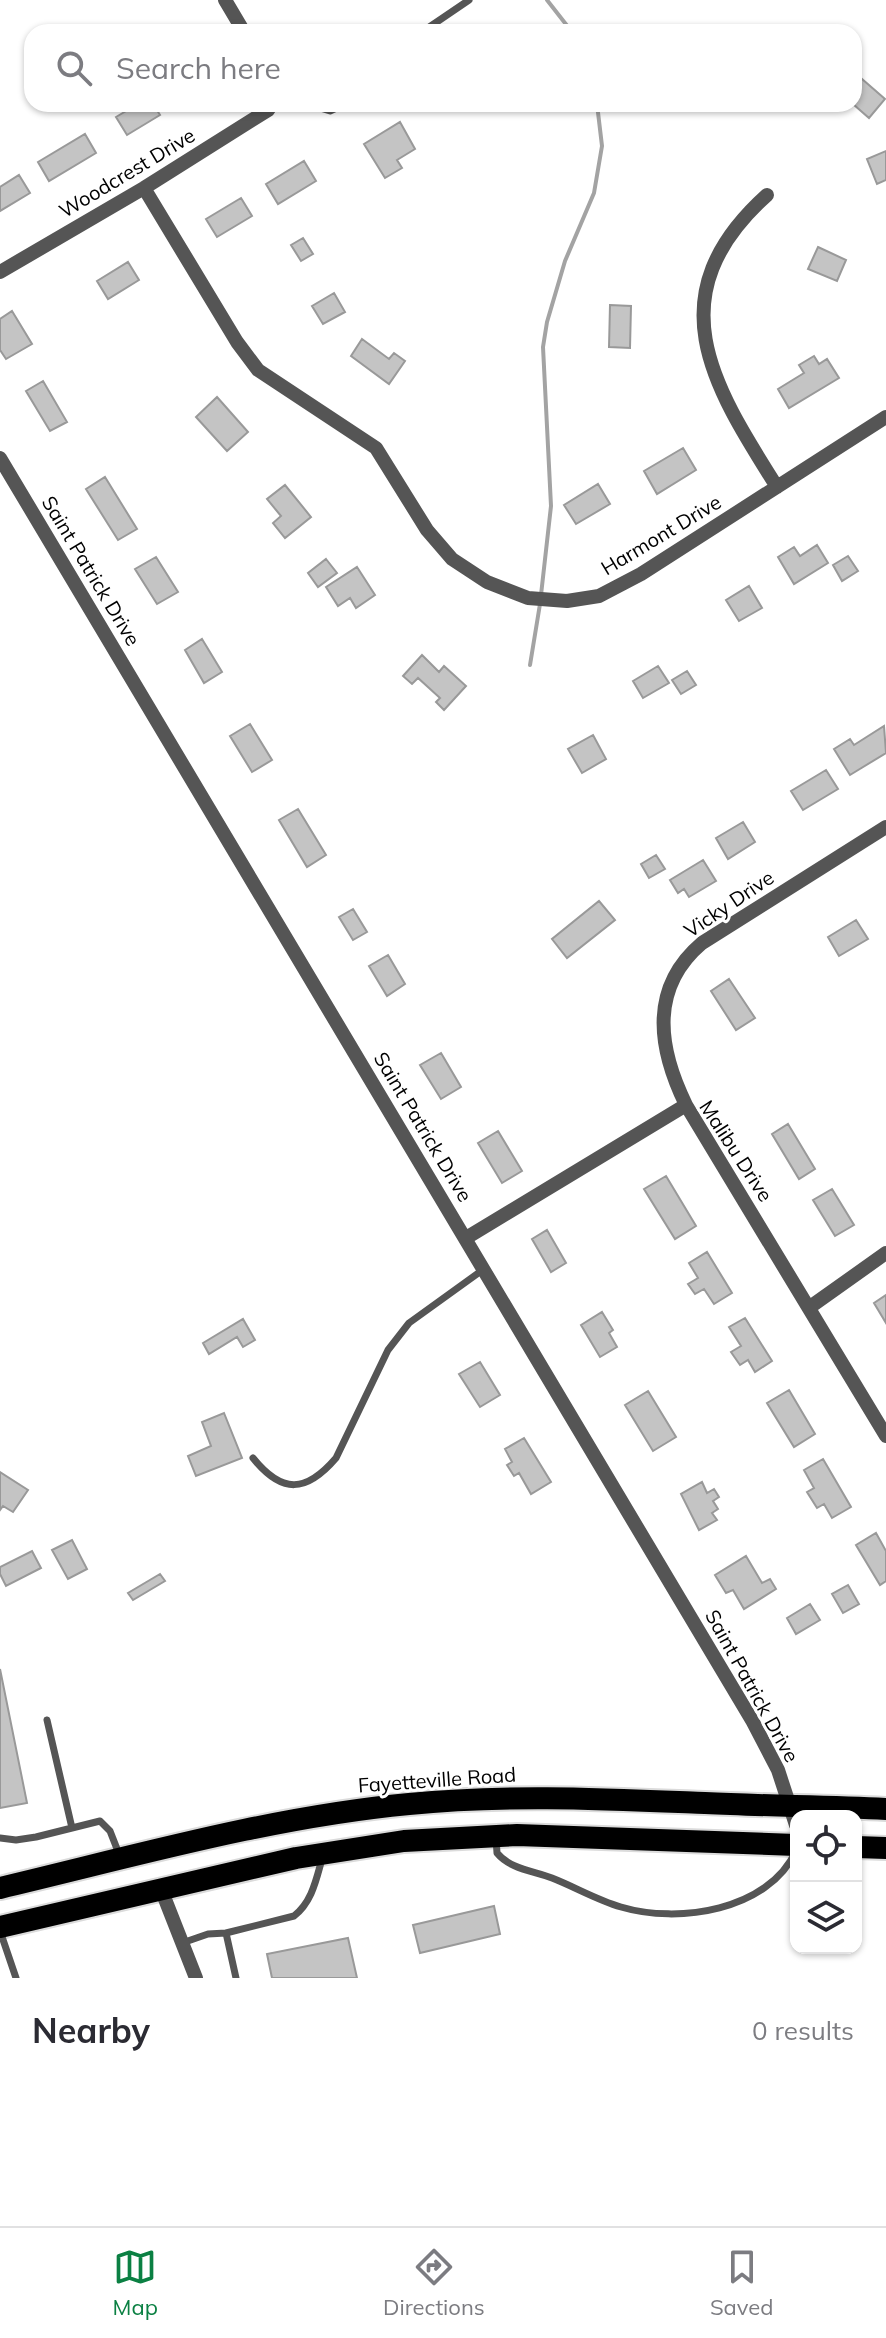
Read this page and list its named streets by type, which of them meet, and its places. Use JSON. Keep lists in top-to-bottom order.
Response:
{
  "streets": {
    "highway": ["Fayetteville Road"],
    "street": [
      "Woodcrest Drive",
      "Harmont Drive",
      "Saint Patrick Drive",
      "Vicky Drive",
      "Malibu Drive"
    ]
  },
  "crossings": [
    ["Woodcrest Drive", "Harmont Drive"],
    ["Saint Patrick Drive", "Malibu Drive"],
    ["Vicky Drive", "Malibu Drive"]
  ],
  "page": {
    "search": "Search here",
    "heading": ["Nearby", "0 results"],
    "nav": ["Map", "Directions", "Saved"]
  }
}
